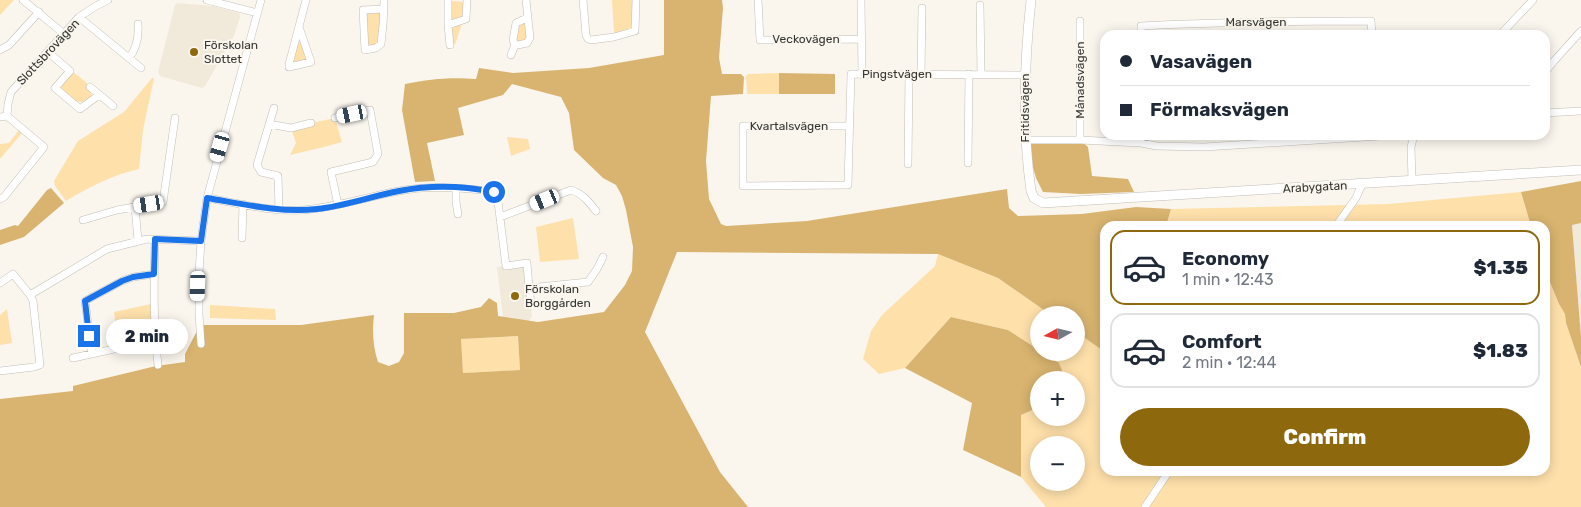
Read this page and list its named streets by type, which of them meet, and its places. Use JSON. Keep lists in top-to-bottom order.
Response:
{
  "streets": {
    "street": [
      "Marsvägen",
      "Veckovägen",
      "Slottsbrovägen",
      "Pingstvägen",
      "Månadsvägen",
      "Fritidsvägen",
      "Kvartalsvägen",
      "Arabygatan"
    ]
  },
  "crossings": [
    ["Pingstvägen", "Fritidsvägen"],
    ["Pingstvägen", "Kvartalsvägen"],
    ["Fritidsvägen", "Arabygatan"]
  ],
  "places": ["Förskolan Slottet", "Förskolan Borggården"],
  "north": "left",
  "page": {
    "banner": ["Vasavägen", "Förmaksvägen"],
    "list": [
      {
        "name": "Economy",
        "note": "1 min · 12:43",
        "value": "$1.35"
      },
      {
        "name": "Comfort",
        "note": "2 min · 12:44",
        "value": "$1.83"
      }
    ],
    "map_buttons": ["+", "−"],
    "bubble": "2 min",
    "buttons": "Confirm"
  }
}
